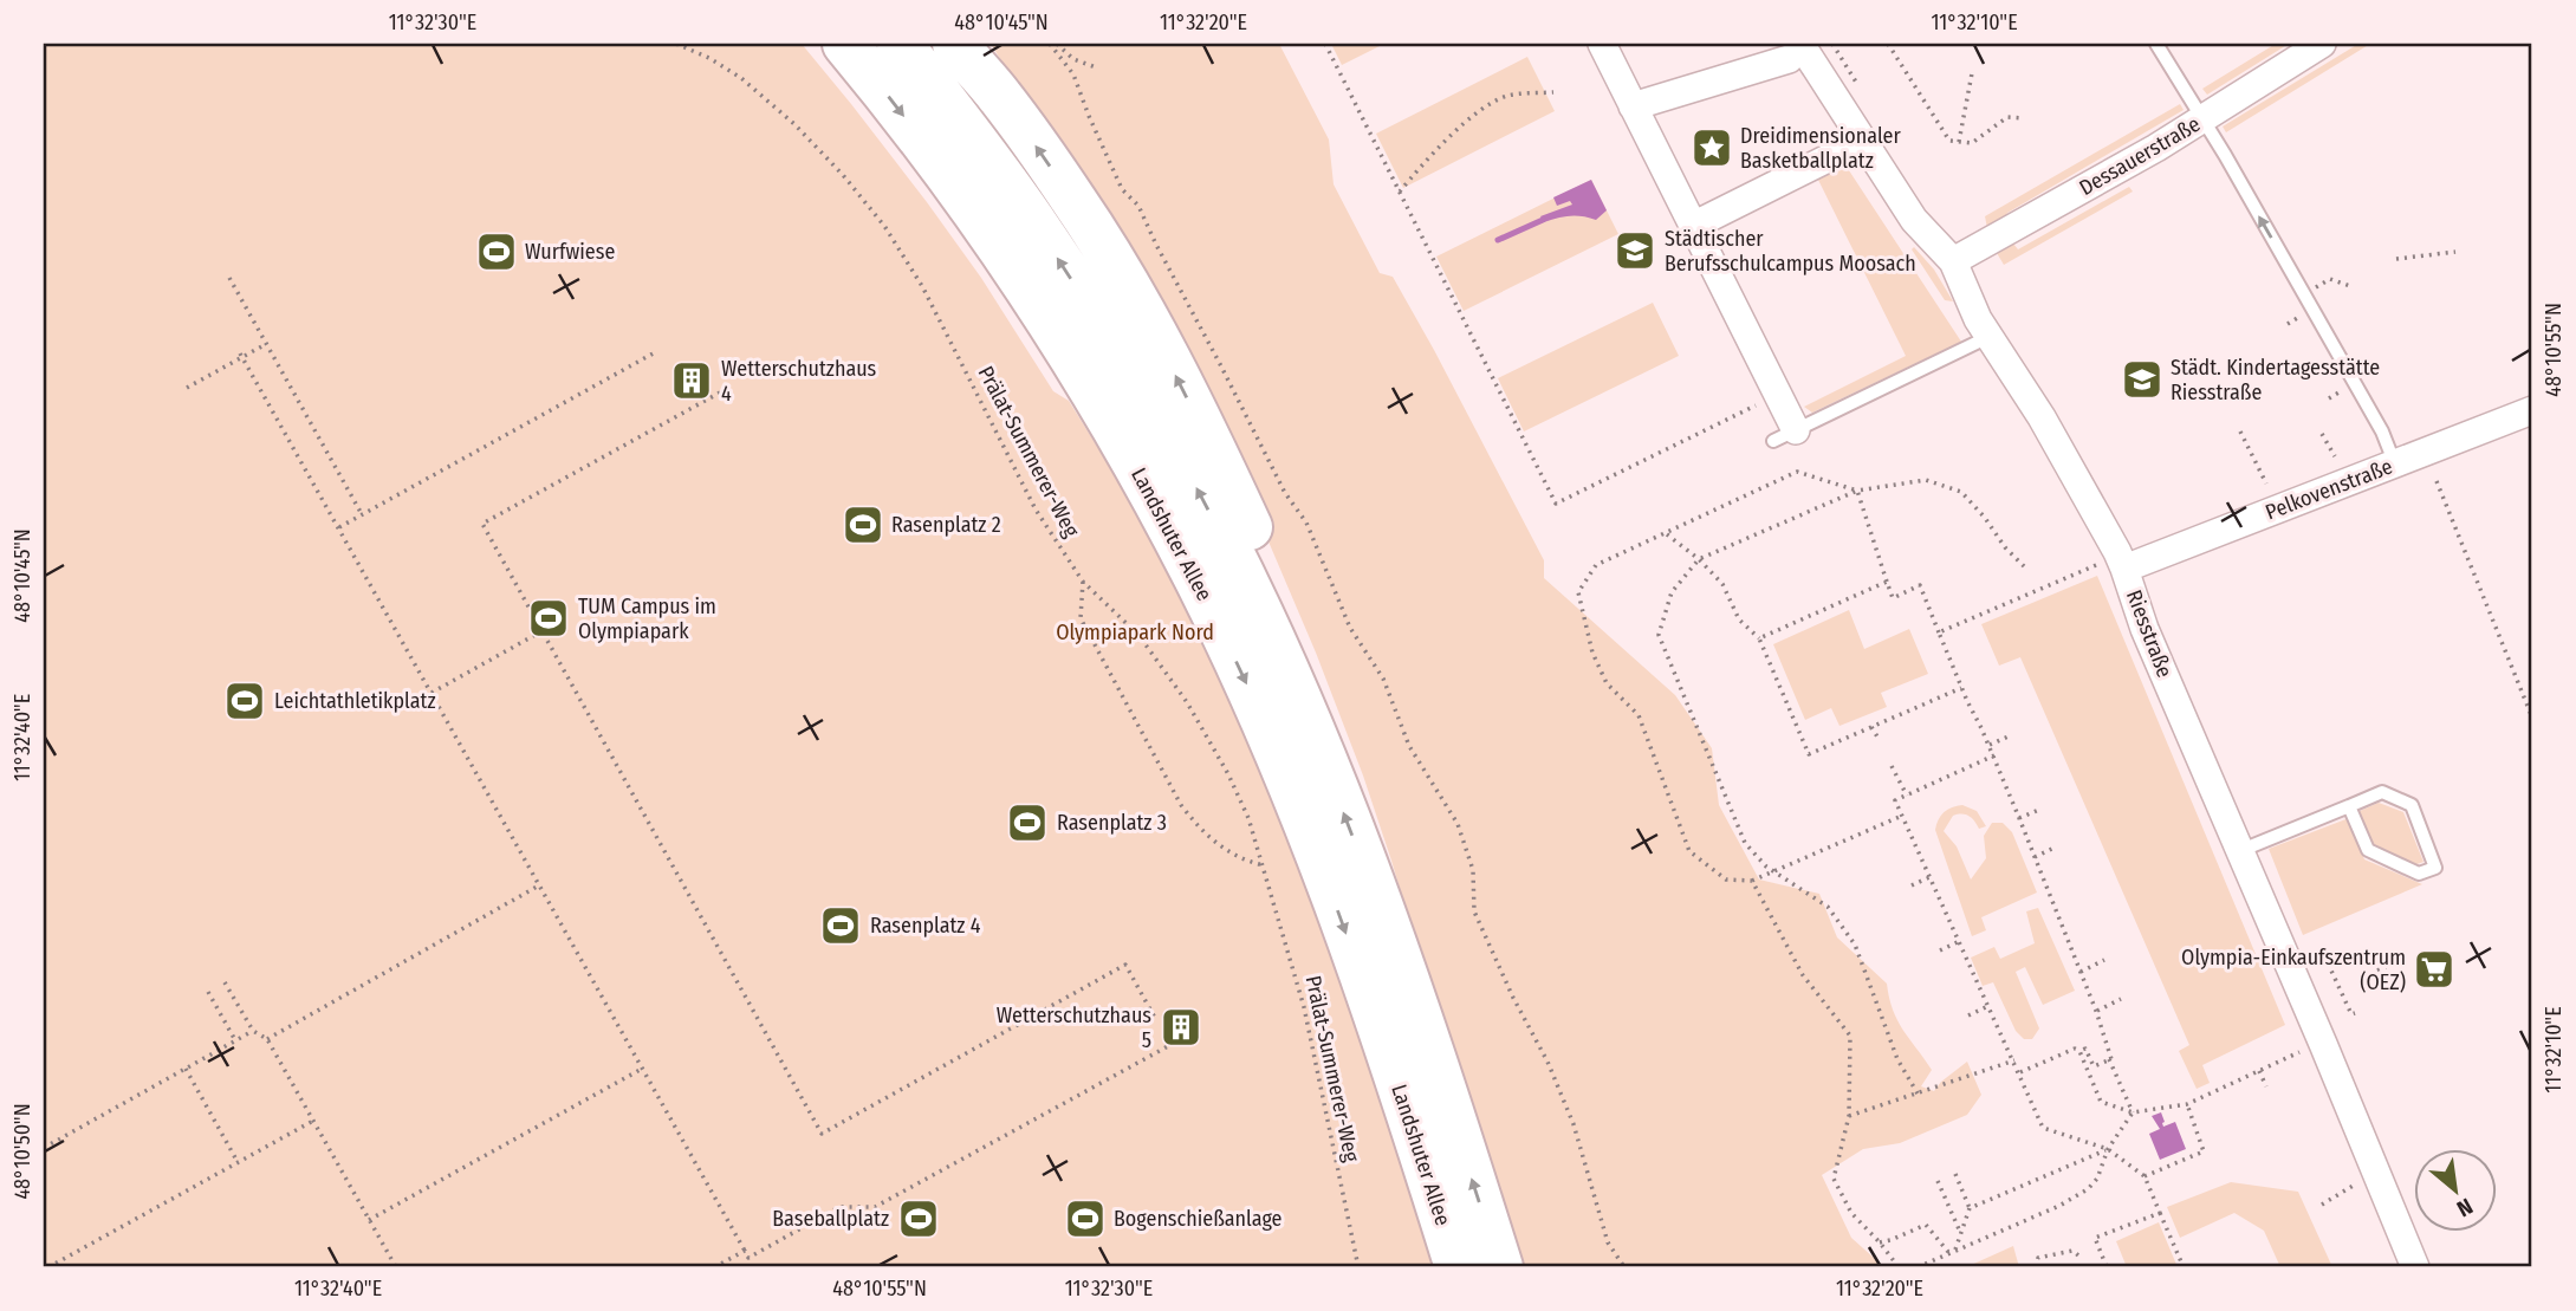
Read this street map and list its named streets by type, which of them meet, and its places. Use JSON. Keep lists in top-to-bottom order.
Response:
{
  "streets": {
    "highway": ["Landshuter Allee"],
    "street": ["Dessauerstraße", "Pelkovenstraße", "Riesstraße"],
    "path": ["Prälat-Summerer-Weg"]
  },
  "crossings": [
    ["Dessauerstraße", "Riesstraße"],
    ["Pelkovenstraße", "Riesstraße"]
  ],
  "parks": ["Olympiapark Nord"],
  "places": {
    "place": ["Dreidimensionaler Basketballplatz"],
    "school or university": ["Städtischer Berufsschulcampus Moosach", "Städt. Kindertagesstätte Riesstraße"],
    "sports": [
      "Wurfwiese",
      "Rasenplatz 2",
      "TUM Campus im Olympiapark",
      "Leichtathletikplatz",
      "Rasenplatz 3",
      "Rasenplatz 4",
      "Baseballplatz",
      "Bogenschießanlage"
    ],
    "building": ["Wetterschutzhaus 4", "Wetterschutzhaus 5"],
    "supermarket": ["Olympia-Einkaufszentrum (OEZ)"]
  },
  "north": "bottom right",
  "coordinates": [
    "11°32'30\"E",
    "48°10'45\"N",
    "11°32'20\"E",
    "11°32'10\"E",
    "48°10'55\"N",
    "11°32'40\"E",
    "48°10'50\"N"
  ]
}
